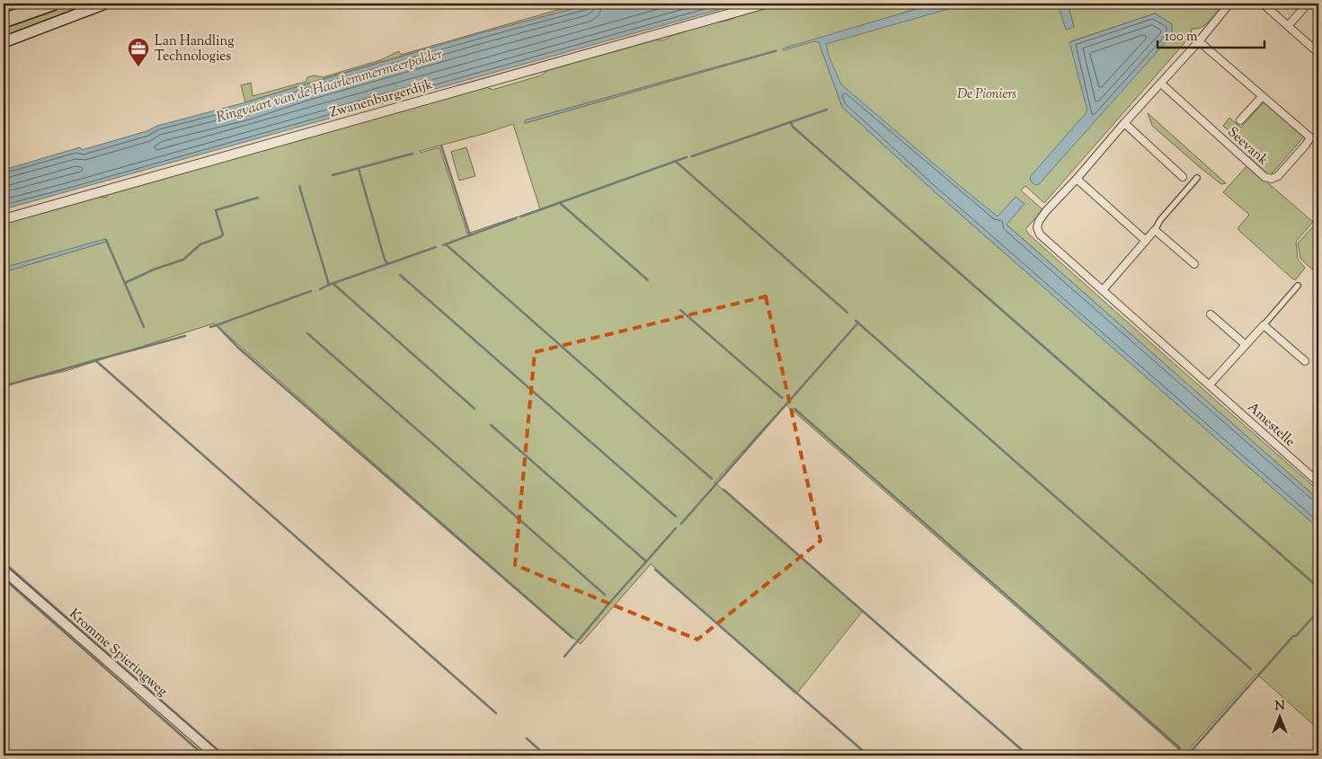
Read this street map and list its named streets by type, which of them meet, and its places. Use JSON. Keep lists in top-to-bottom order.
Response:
{
  "streets": {
    "street": [
      "Zwanenburgerdijk",
      "Seevank",
      "Amestelle",
      "Kromme Spieringweg"
    ]
  },
  "water": ["Ringvaart van de Haarlemmermeerpolder"],
  "parks": ["De Pioniers"],
  "places": {
    "office": ["Lan Handling Technologies"]
  },
  "scale_bar": "100 m",
  "north": "top"
}
